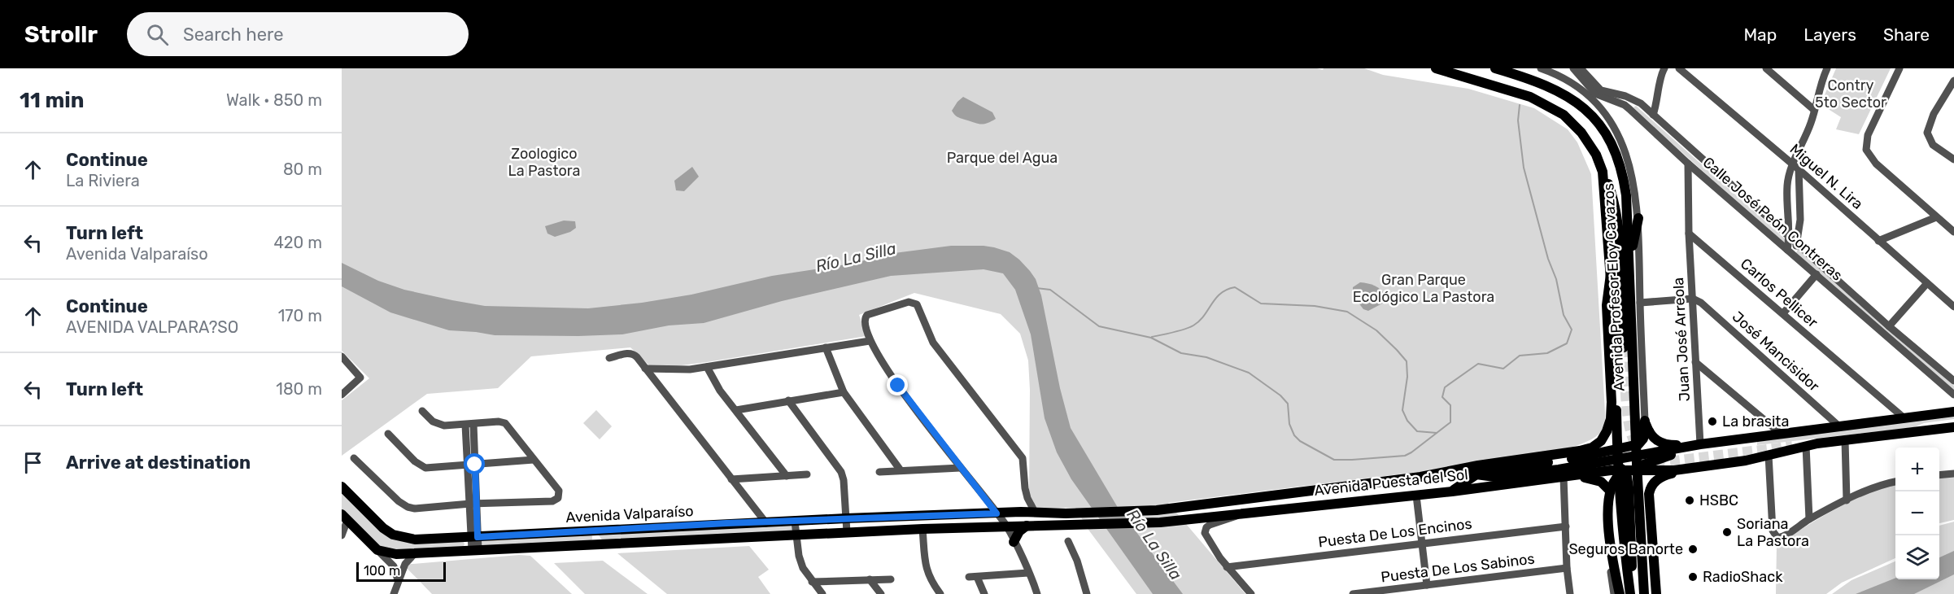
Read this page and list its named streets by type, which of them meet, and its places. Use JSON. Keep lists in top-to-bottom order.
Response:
{
  "streets": {
    "main road": ["Avenida Profesor Eloy Cavazos", "Avenida Puesta del Sol", "Avenida Valparaíso"],
    "street": [
      "Miguel N. Lira",
      "Calle José Peón Contreras",
      "Carlos Pellicer",
      "Juan José Arreola",
      "José Mancisidor",
      "Puesta De Los Encinos",
      "Puesta De Los Sabinos"
    ]
  },
  "crossings": [
    ["Avenida Profesor Eloy Cavazos", "Avenida Puesta del Sol"],
    ["Carlos Pellicer", "Juan José Arreola"],
    ["Juan José Arreola", "José Mancisidor"],
    ["Avenida Puesta del Sol", "Avenida Valparaíso"]
  ],
  "water": ["Río La Silla"],
  "parks": [
    "Contry 5to Sector",
    "Zoologico La Pastora",
    "Parque del Agua",
    "Gran Parque Ecológico La Pastora"
  ],
  "places": [
    "La brasita",
    "HSBC",
    "Soriana La Pastora",
    "Seguros Banorte",
    "RadioShack"
  ],
  "scale_bar": "100 m",
  "page": {
    "header": "Strollr",
    "search": "Search here",
    "nav": ["Map", "Layers", "Share"],
    "heading": ["11 min", "Walk · 850 m"],
    "list": [
      ["Continue", "La Riviera", "80 m"],
      ["Turn left", "Avenida Valparaíso", "420 m"],
      ["Continue", "AVENIDA VALPARA?SO", "170 m"],
      ["Turn left", "180 m"],
      "Arrive at destination"
    ],
    "map_buttons": ["+", "−"],
    "scale": "100 m"
  }
}
